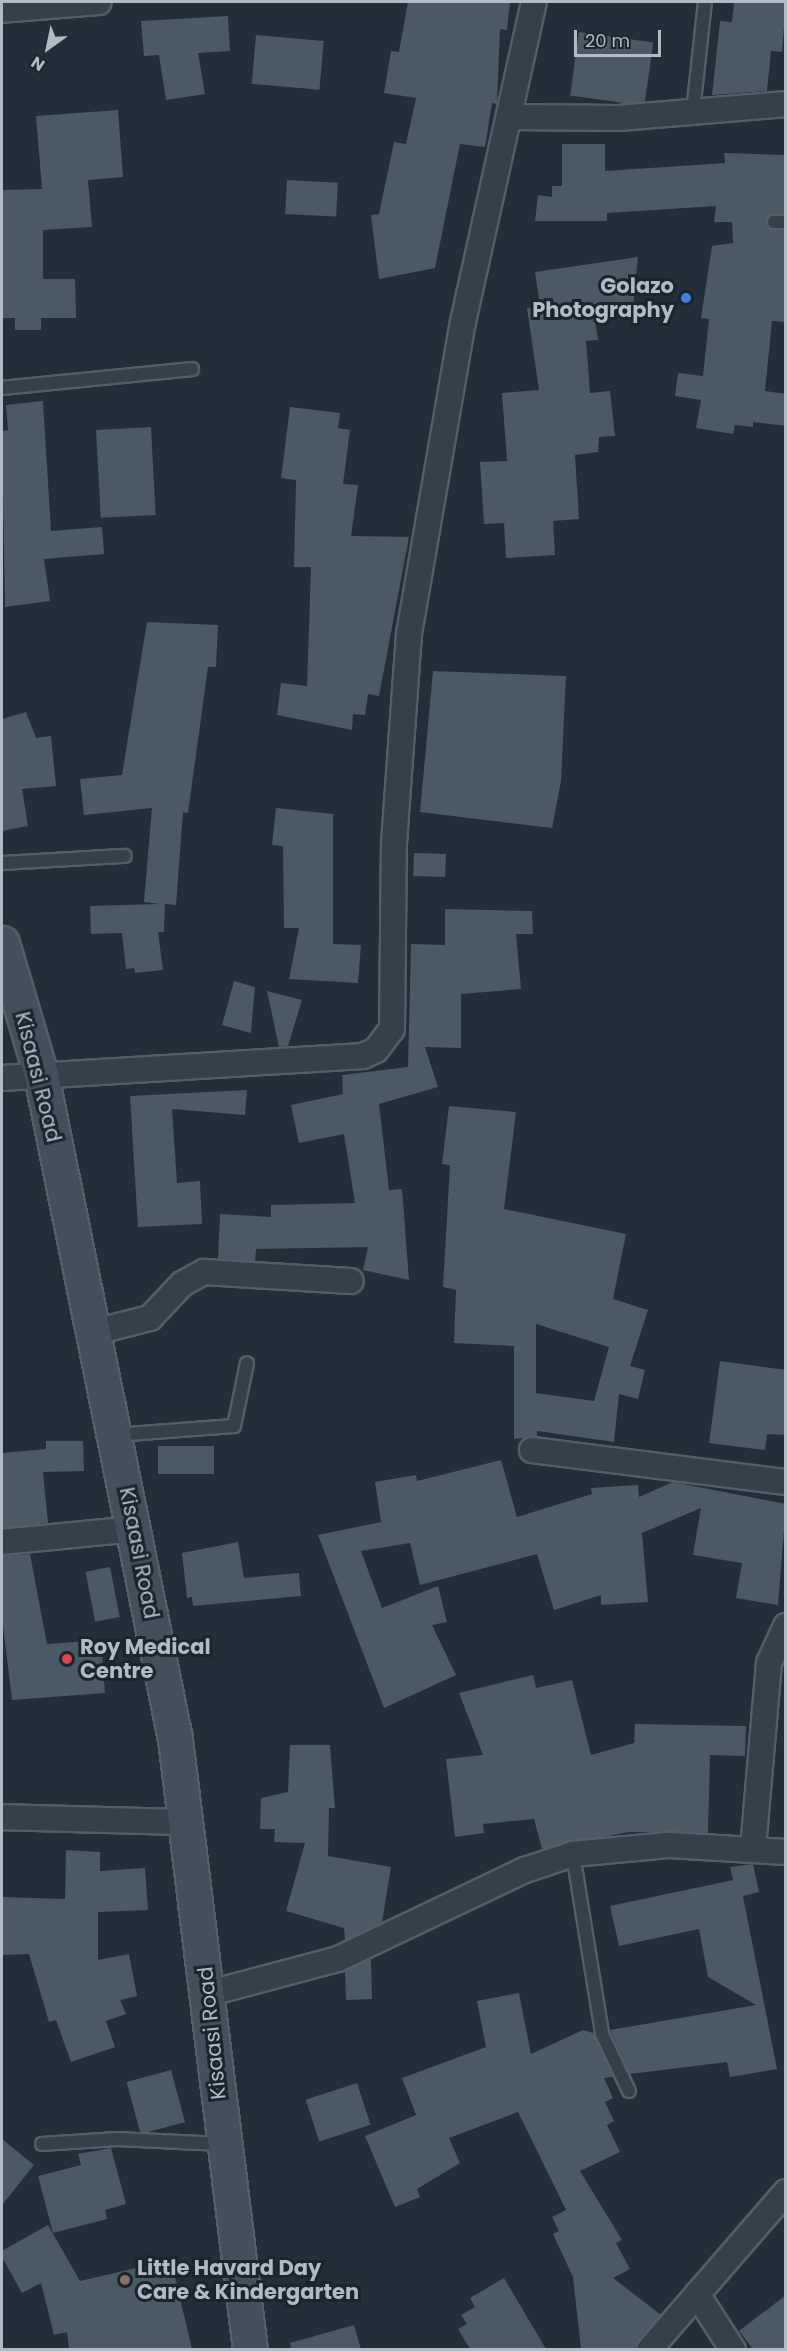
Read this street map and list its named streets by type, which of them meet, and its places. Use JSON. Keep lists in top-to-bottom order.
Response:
{
  "streets": {
    "main road": ["Kisaasi Road"]
  },
  "places": ["Golazo Photography", "Roy Medical Centre", "Little Havard Day Care & Kindergarten"],
  "scale_bar": "20 m",
  "north": "bottom left"
}
